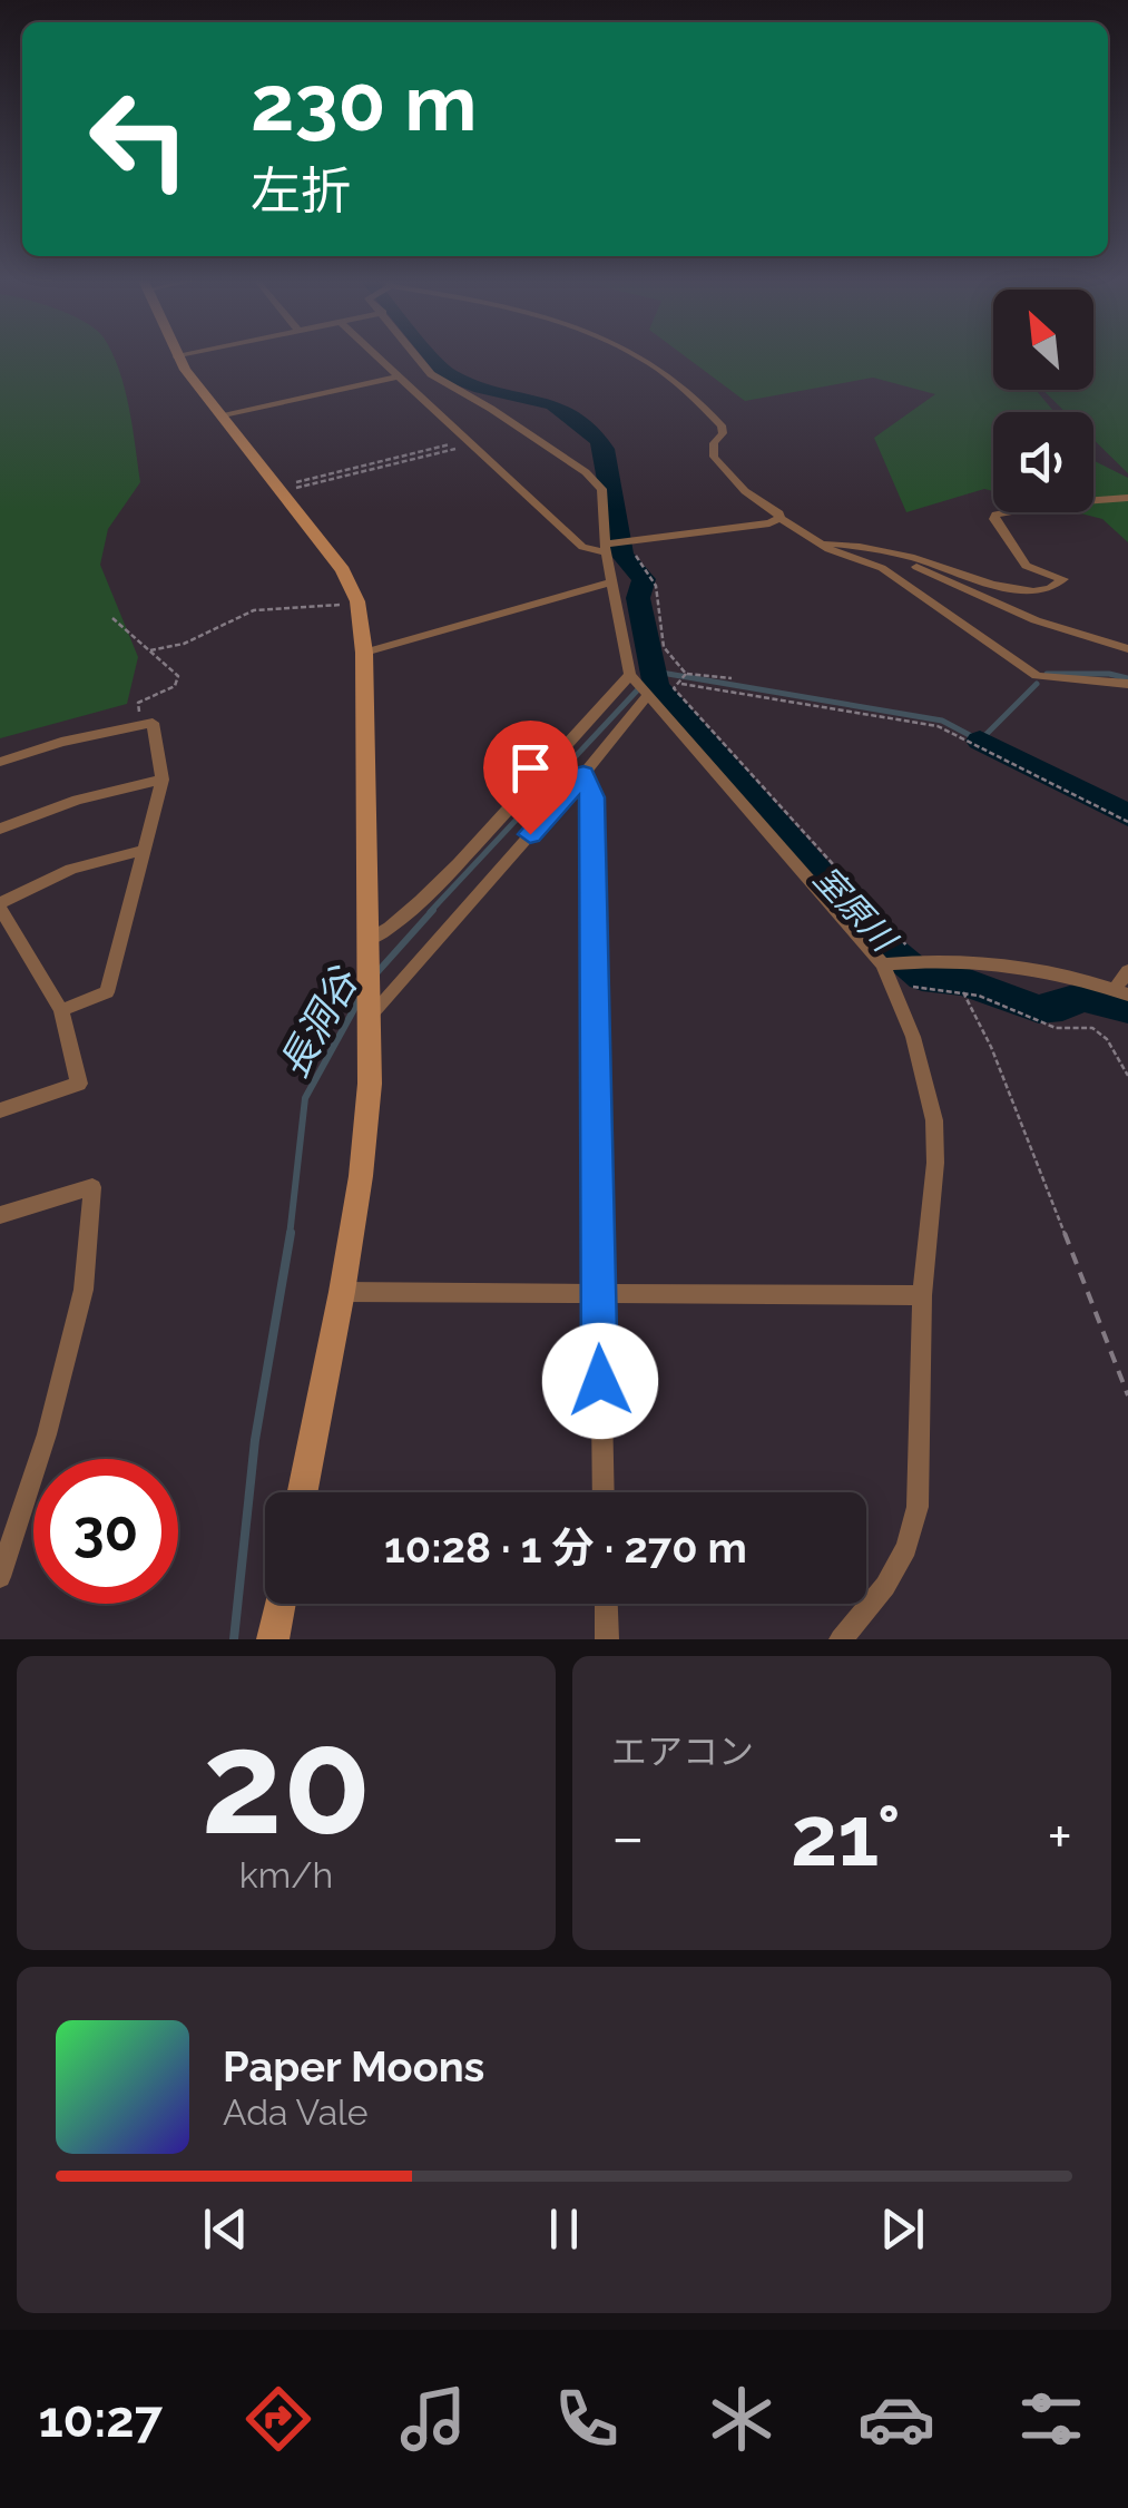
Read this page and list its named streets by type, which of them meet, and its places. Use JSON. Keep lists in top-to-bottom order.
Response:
{
  "water": ["室原川", "長洞谷"],
  "north": "top left",
  "page": {
    "turn": ["230 m", "左折"],
    "limit": "30",
    "trip": "10:28 · 1 分 · 270 m",
    "tile": [
      ["20", "km/h"],
      "エアコン"
    ],
    "heat": ["−", "21°", "+"],
    "song": ["Paper Moons", "Ada Vale"],
    "tabs": "10:27"
  }
}
